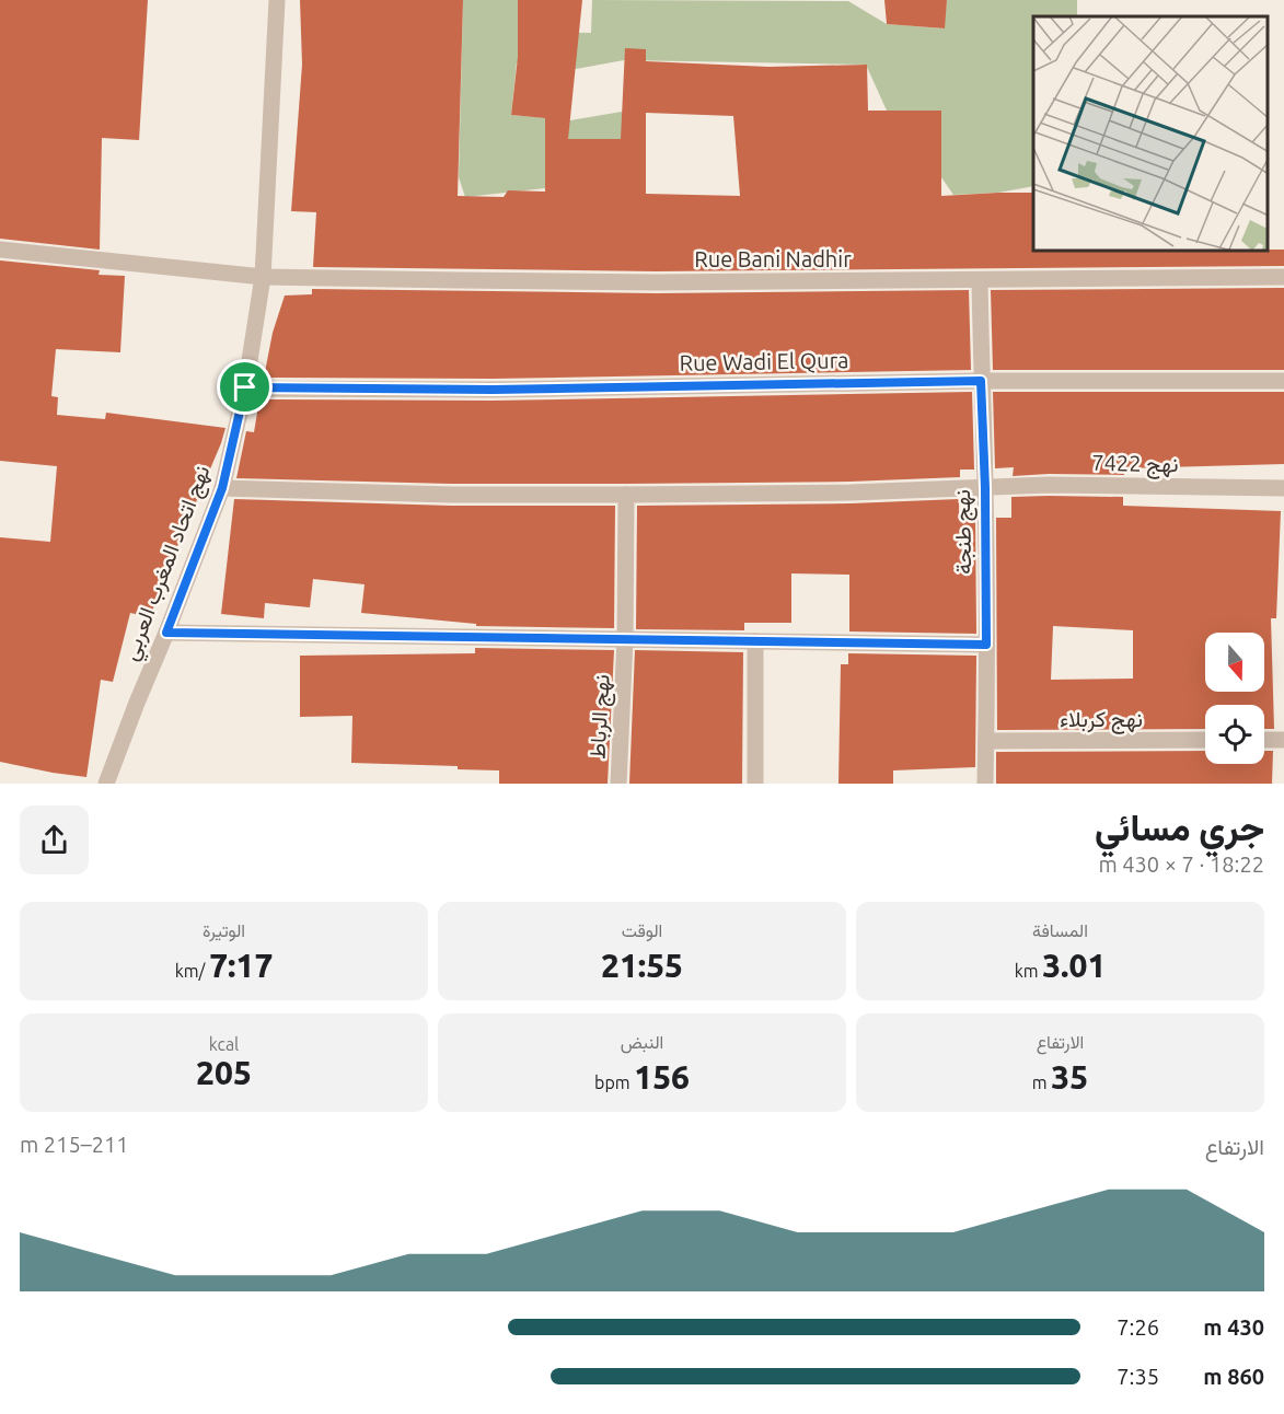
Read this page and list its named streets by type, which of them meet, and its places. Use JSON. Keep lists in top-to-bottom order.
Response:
{
  "streets": {
    "street": [
      "Rue Bani Nadhir",
      "Rue Wadi El Qura",
      "نهج 7422",
      "نهج طنجة",
      "نهج اتحاد المغرب العربي",
      "نهج الرباط",
      "نهج كربلاء"
    ]
  },
  "crossings": [
    ["Rue Bani Nadhir", "نهج طنجة"],
    ["Rue Bani Nadhir", "نهج اتحاد المغرب العربي"],
    ["Rue Wadi El Qura", "نهج طنجة"],
    ["Rue Wadi El Qura", "نهج اتحاد المغرب العربي"],
    ["نهج 7422", "نهج طنجة"],
    ["نهج 7422", "نهج اتحاد المغرب العربي"],
    ["نهج 7422", "نهج الرباط"],
    ["نهج طنجة", "نهج كربلاء"]
  ],
  "north": "bottom",
  "page": {
    "heading": ["جري مسائي", "18:22 · 7 × 430 m"],
    "stats": [
      ["المسافة", "3.01 km"],
      ["الوقت", "21:55"],
      ["الوتيرة", "7:17 /km"],
      ["الارتفاع", "35 m"],
      ["النبض", "156 bpm"],
      ["kcal", "205"]
    ],
    "chart": ["الارتفاع", "211–215 m"],
    "list": [
      {
        "name": "430 m",
        "note": "7:26"
      },
      {
        "name": "860 m",
        "note": "7:35"
      }
    ]
  }
}
